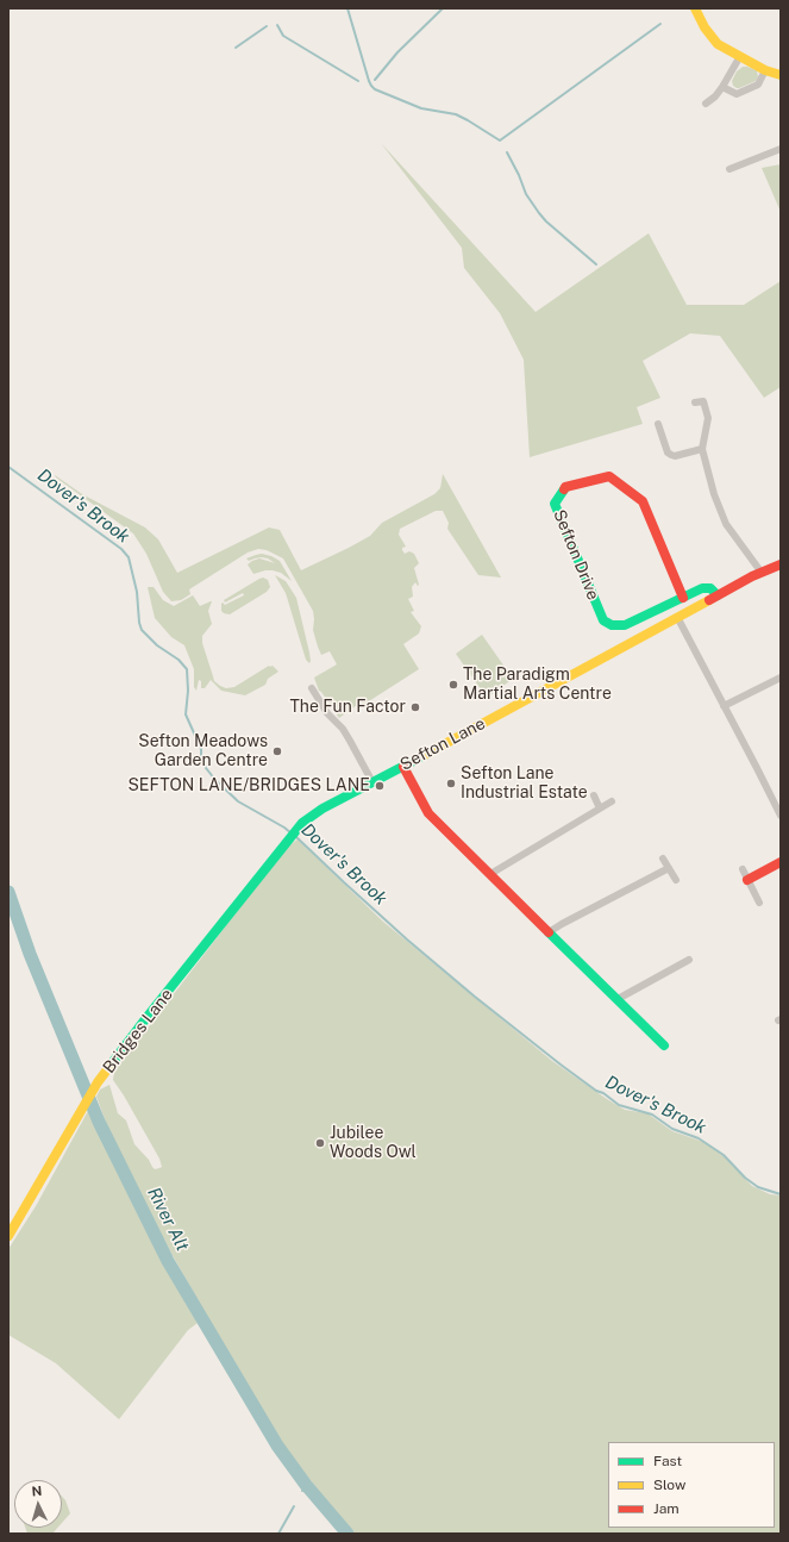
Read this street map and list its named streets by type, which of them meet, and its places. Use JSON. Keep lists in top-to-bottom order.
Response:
{
  "streets": {
    "main road": ["Sefton Drive", "Sefton Lane", "Bridges Lane"]
  },
  "crossings": [
    ["Sefton Lane", "Bridges Lane"]
  ],
  "water": ["Dover's Brook", "River Alt"],
  "places": [
    "The Paradigm Martial Arts Centre",
    "The Fun Factor",
    "Sefton Meadows Garden Centre",
    "Sefton Lane Industrial Estate",
    "SEFTON LANE/BRIDGES LANE",
    "Jubilee Woods Owl"
  ],
  "legend": ["Fast", "Slow", "Jam"],
  "north": "top"
}
